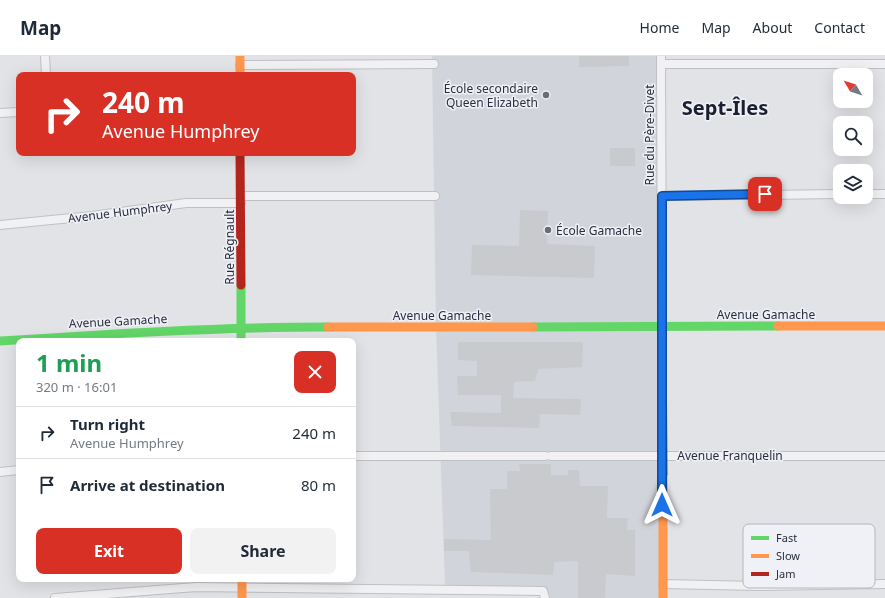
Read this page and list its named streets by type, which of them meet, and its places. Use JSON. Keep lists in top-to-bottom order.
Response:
{
  "streets": {
    "street": [
      "Rue du Père-Divet",
      "Avenue Humphrey",
      "Rue Régnault",
      "Avenue Gamache",
      "Avenue Franquelin"
    ]
  },
  "crossings": [
    ["Rue du Père-Divet", "Avenue Gamache"],
    ["Rue du Père-Divet", "Avenue Franquelin"],
    ["Avenue Humphrey", "Rue Régnault"],
    ["Rue Régnault", "Avenue Gamache"]
  ],
  "districts": ["Sept-Îles"],
  "places": ["École secondaire Queen Elizabeth", "École Gamache"],
  "legend": ["Fast", "Slow", "Jam"],
  "north": "top left",
  "page": {
    "header": "Map",
    "nav": [
      "Home",
      "Map",
      "About",
      "Contact"
    ],
    "turn": ["240 m", "Avenue Humphrey"],
    "heading": ["1 min", "320 m · 16:01"],
    "list": [
      {
        "name": "Turn right",
        "note": "Avenue Humphrey",
        "value": "240 m"
      },
      {
        "name": "Arrive at destination",
        "value": "80 m"
      }
    ],
    "buttons": ["Exit", "Share"]
  }
}
